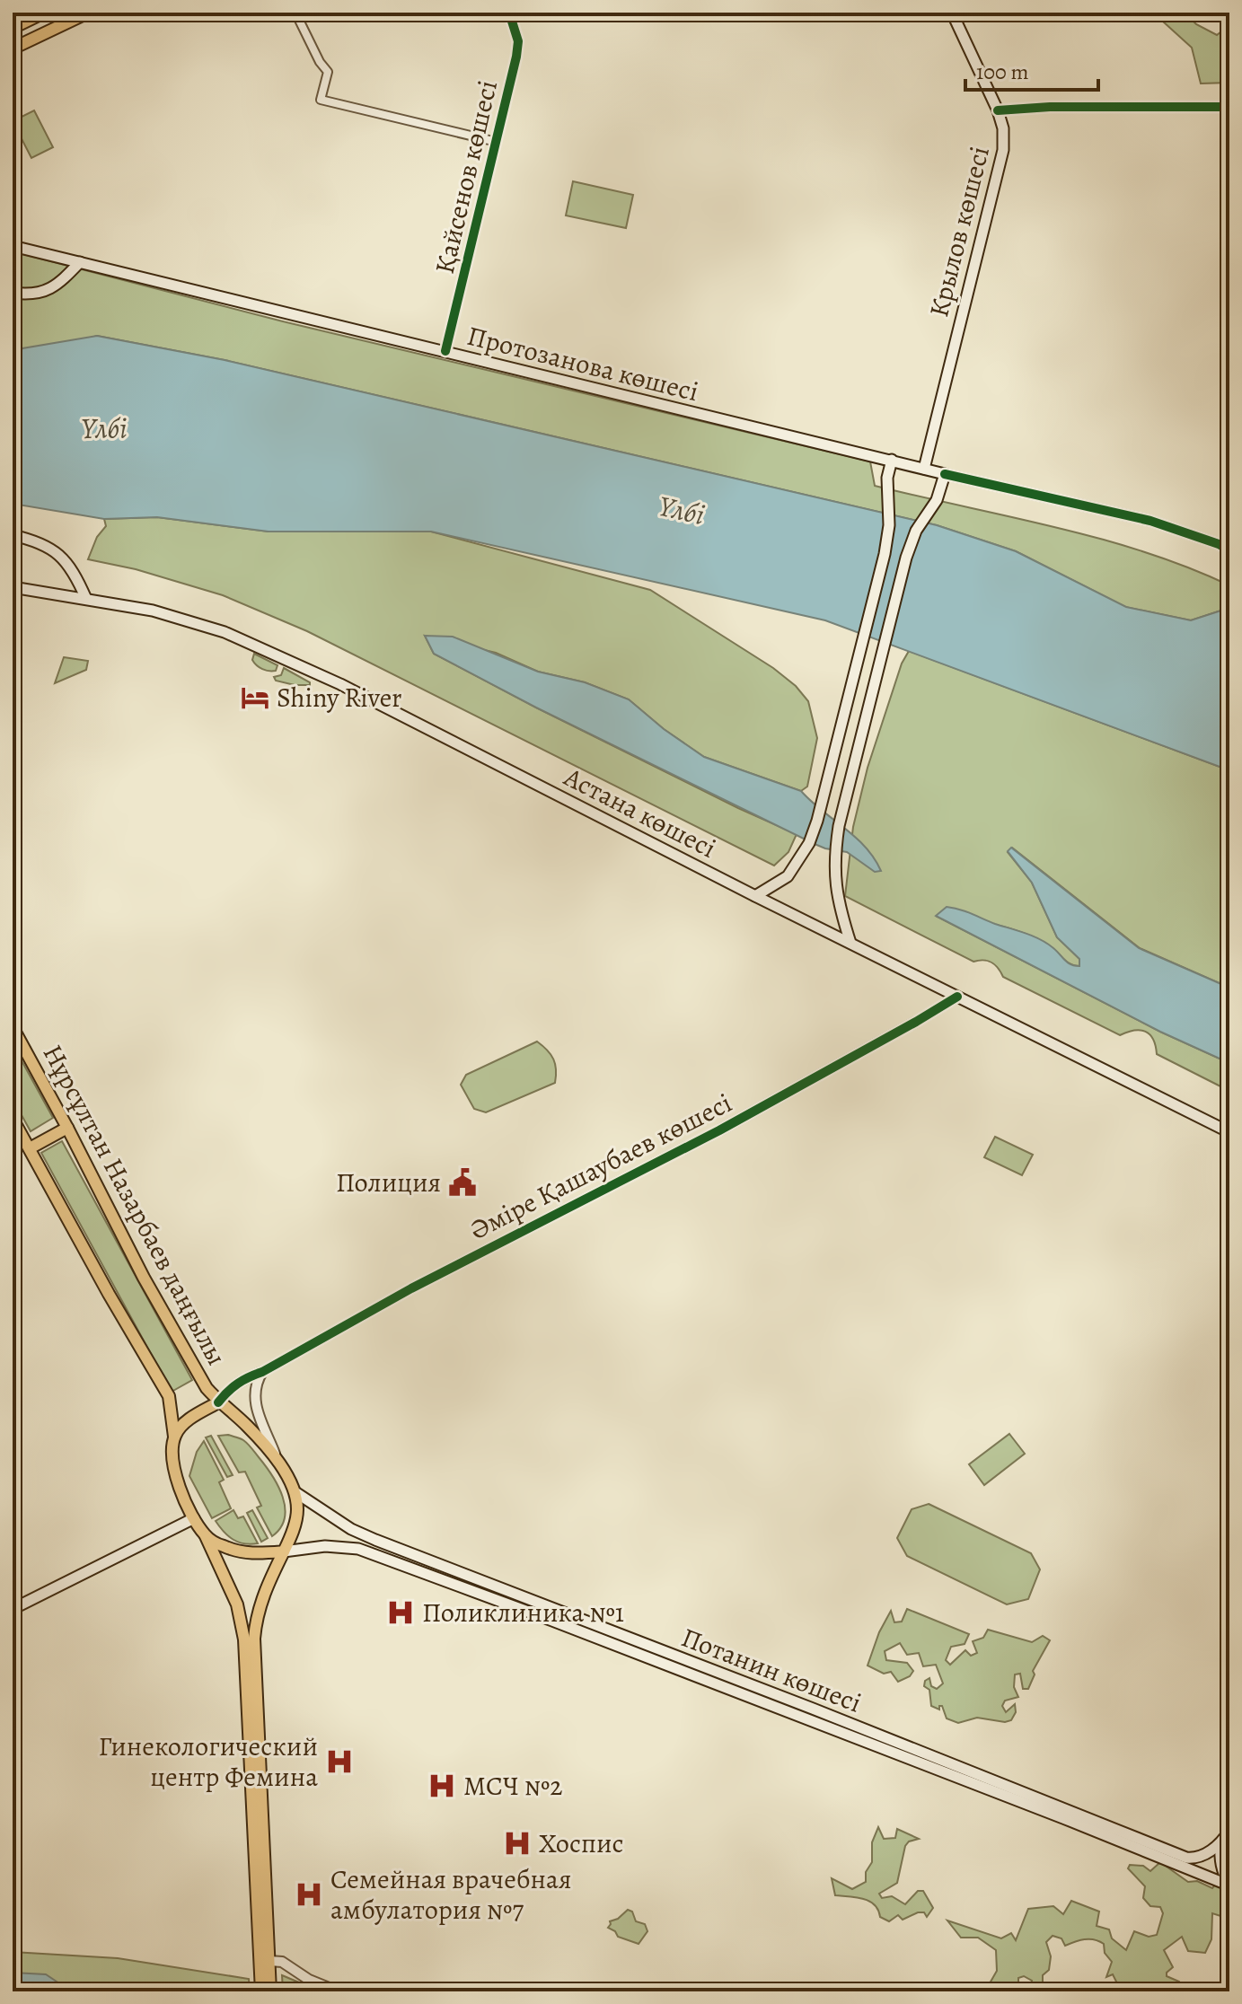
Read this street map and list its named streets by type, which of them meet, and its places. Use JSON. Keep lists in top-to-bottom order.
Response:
{
  "streets": {
    "main road": [
      "Крылов көшесі",
      "Протозанова көшесі",
      "Астана көшесі",
      "Нұрсұлтан Назарбаев даңғылы",
      "Потанин көшесі"
    ],
    "street": ["Қайсенов көшесі", "Әміре Қашаубаев көшесі"]
  },
  "crossings": [
    ["Қайсенов көшесі", "Протозанова көшесі"],
    ["Крылов көшесі", "Протозанова көшесі"],
    ["Астана көшесі", "Әміре Қашаубаев көшесі"],
    ["Әміре Қашаубаев көшесі", "Нұрсұлтан Назарбаев даңғылы"],
    ["Әміре Қашаубаев көшесі", "Потанин көшесі"],
    ["Нұрсұлтан Назарбаев даңғылы", "Потанин көшесі"]
  ],
  "water": ["Үлбі"],
  "places": {
    "hotel": ["Shiny River"],
    "public building": ["Полиция"],
    "hospital": [
      "Поликлиника №1",
      "Гинекологический центр Фемина",
      "МСЧ №2",
      "Хоспис",
      "Семейная врачебная амбулатория №7"
    ]
  },
  "scale_bar": "100 m"
}
